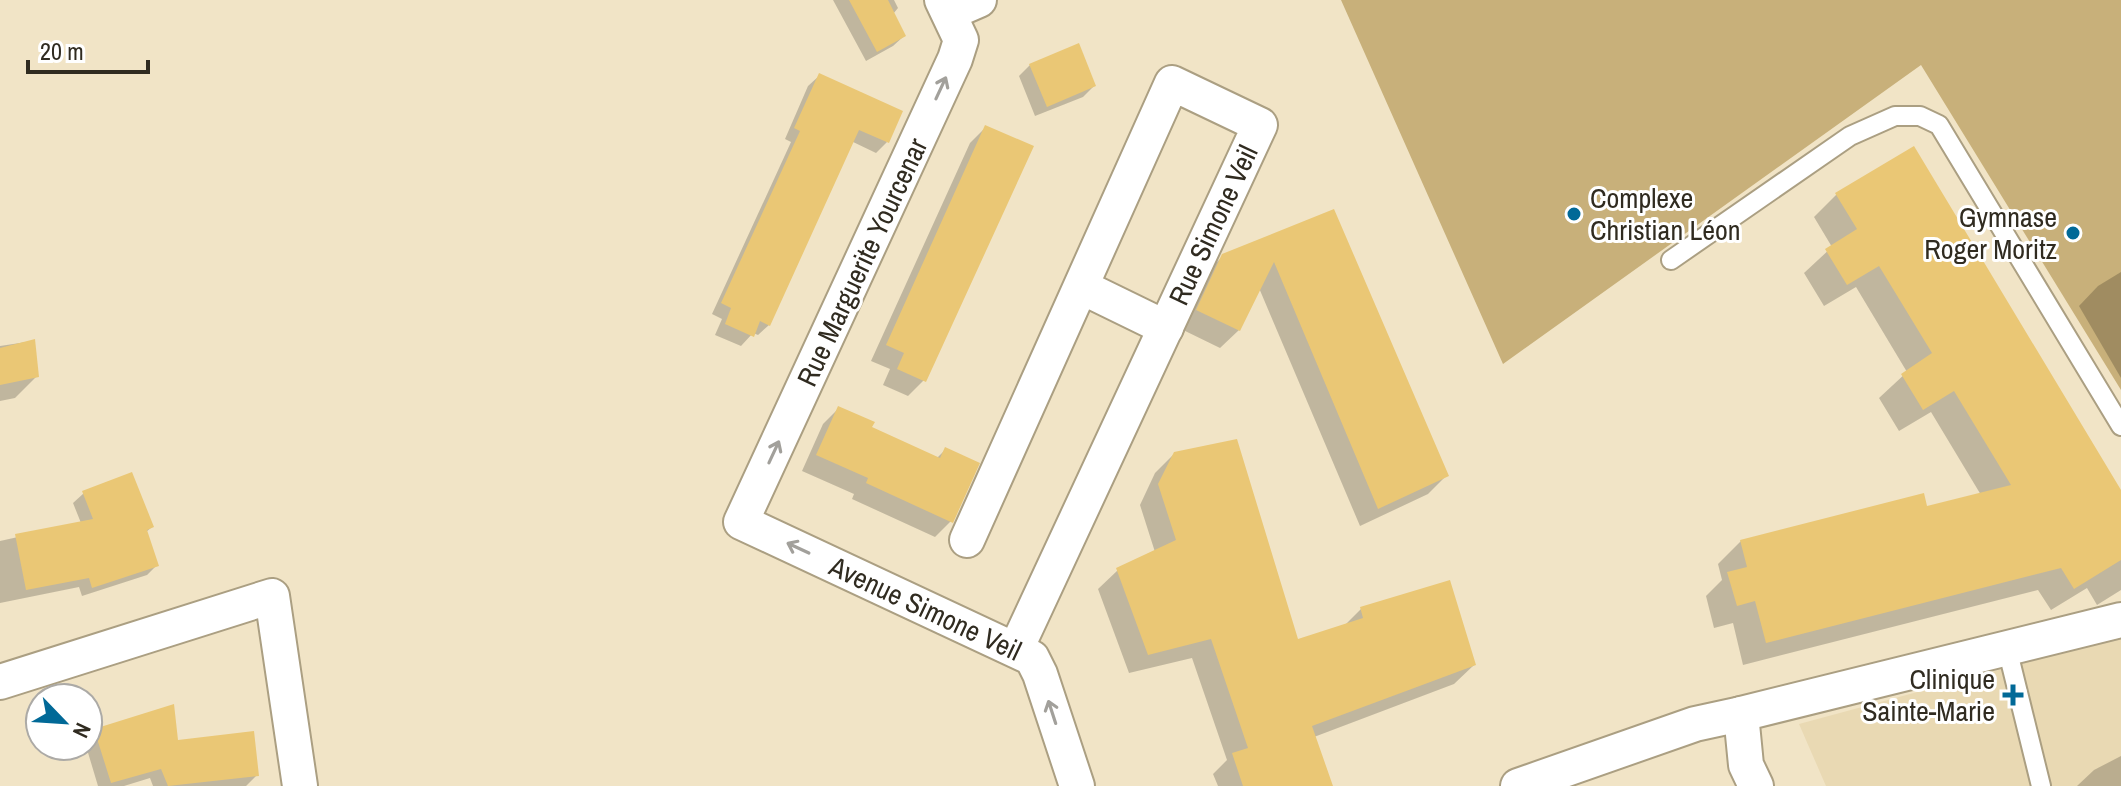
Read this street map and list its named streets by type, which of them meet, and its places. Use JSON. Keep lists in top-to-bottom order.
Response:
{
  "streets": {
    "street": ["Rue Simone Veil", "Rue Marguerite Yourcenar", "Avenue Simone Veil"]
  },
  "crossings": [
    ["Rue Simone Veil", "Avenue Simone Veil"],
    ["Rue Marguerite Yourcenar", "Avenue Simone Veil"]
  ],
  "one_way": ["Rue Marguerite Yourcenar", "Avenue Simone Veil"],
  "places": {
    "other": ["Complexe Christian Léon", "Gymnase Roger Moritz"],
    "health": ["Clinique Sainte-Marie"]
  },
  "scale_bar": "20 m",
  "north": "bottom right"
}
